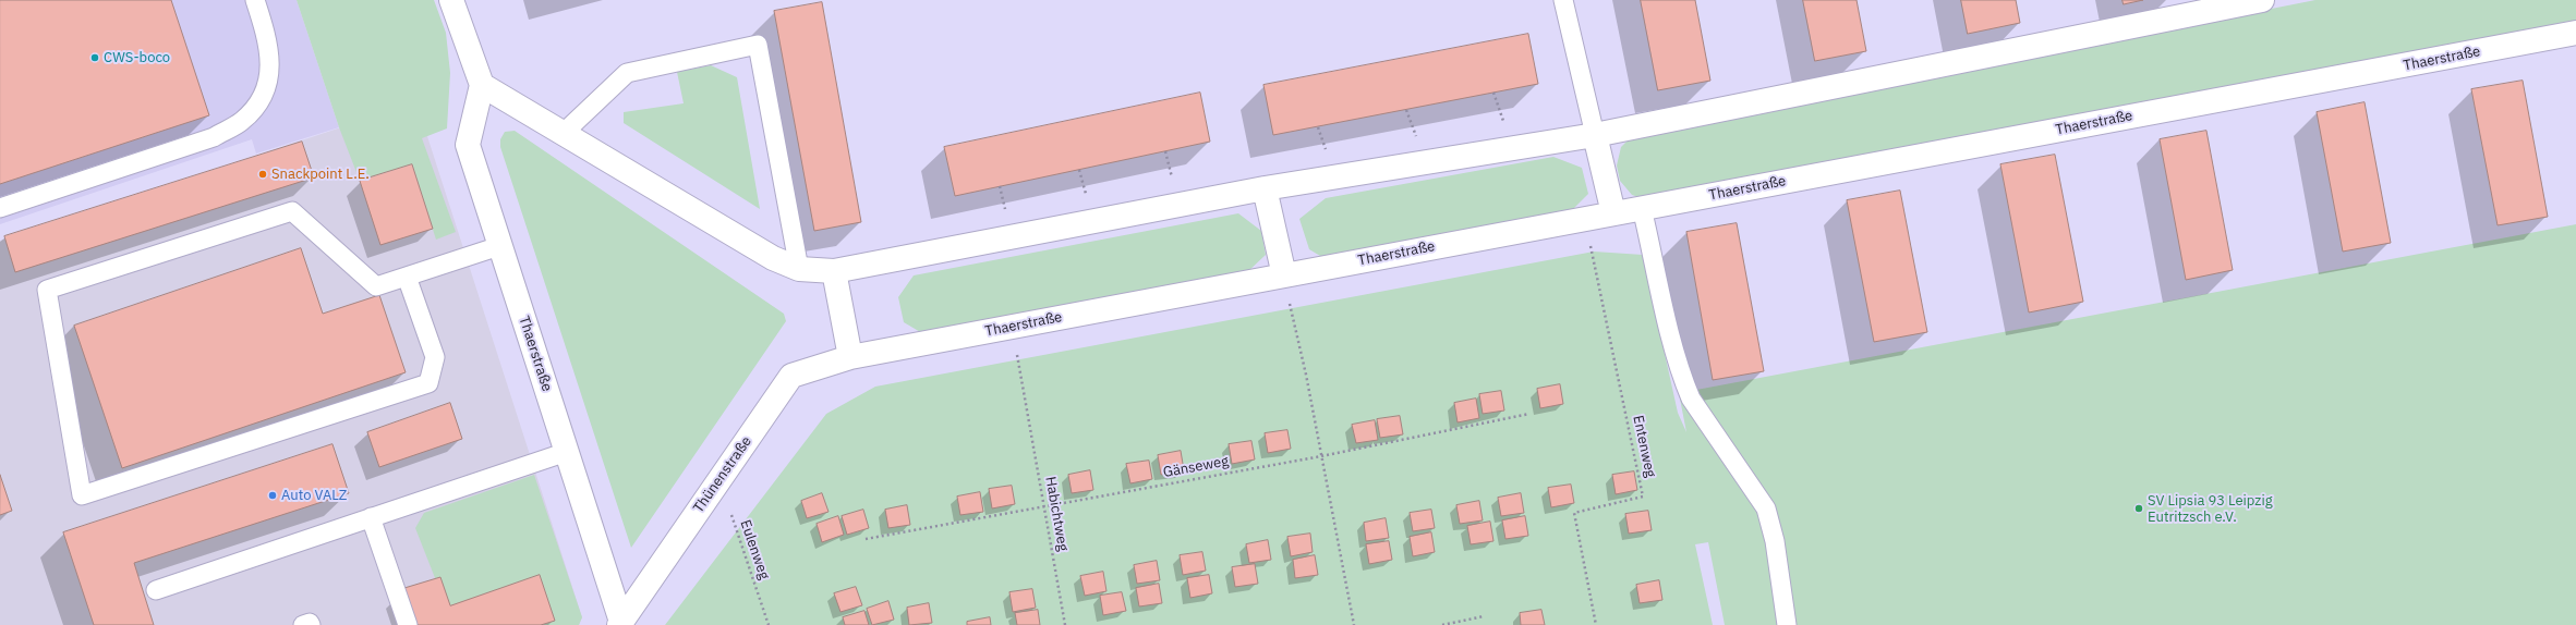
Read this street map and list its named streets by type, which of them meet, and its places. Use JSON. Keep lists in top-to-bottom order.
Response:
{
  "streets": {
    "street": ["Thaerstraße", "Thünenstraße"],
    "path": [
      "Entenweg",
      "Gänseweg",
      "Habichtweg",
      "Eulenweg"
    ]
  },
  "crossings": [
    ["Thaerstraße", "Entenweg"],
    ["Thaerstraße", "Thünenstraße"],
    ["Thaerstraße", "Habichtweg"],
    ["Gänseweg", "Habichtweg"],
    ["Thünenstraße", "Eulenweg"]
  ],
  "places": [
    "CWS-boco",
    "Snackpoint L.E.",
    "Auto VALZ",
    "SV Lipsia 93 Leipzig Eutritzsch e.V."
  ]
}
